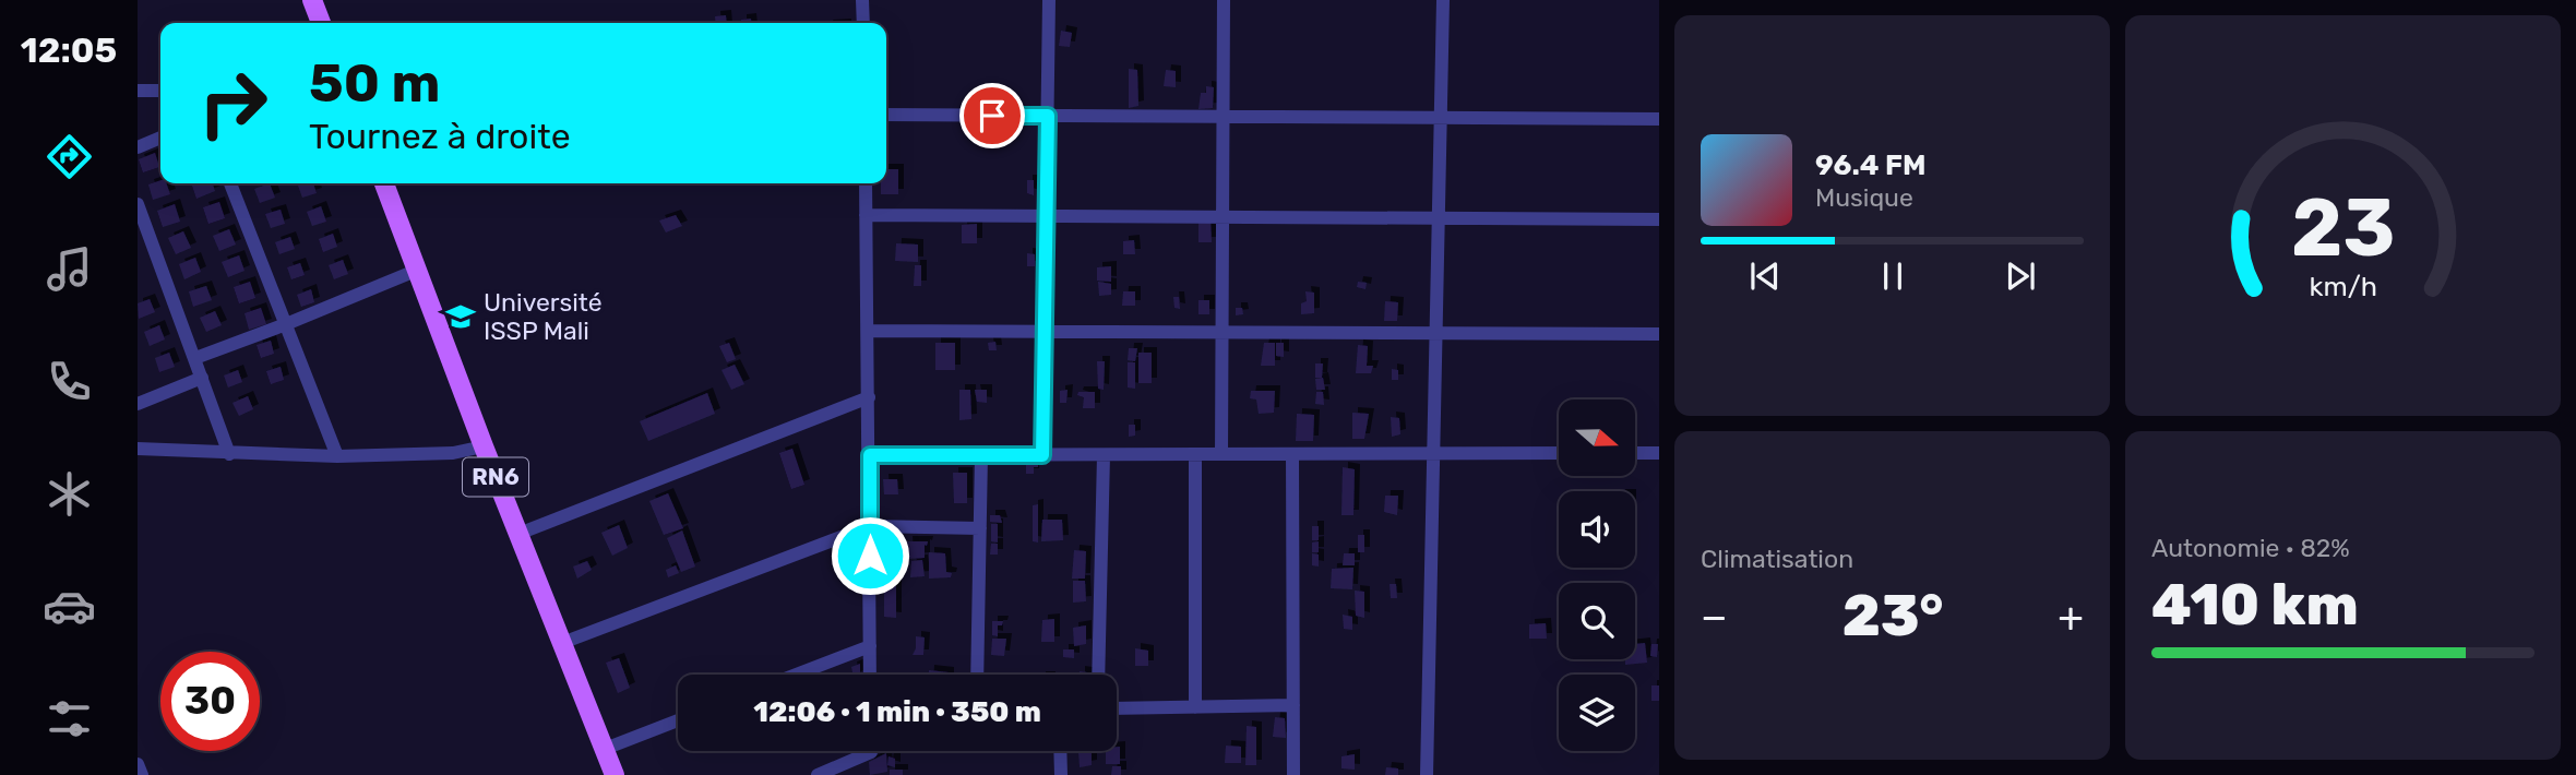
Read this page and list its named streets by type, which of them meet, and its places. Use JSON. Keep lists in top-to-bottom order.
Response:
{
  "streets": {
    "main road": ["RN6"]
  },
  "places": {
    "school or university": ["Université ISSP Mali"]
  },
  "north": "right",
  "page": {
    "tabs": "12:05",
    "turn": ["50 m", "Tournez à droite"],
    "song": ["96.4 FM", "Musique"],
    "tile": [
      "Climatisation",
      ["Autonomie · 82%", "410 km"]
    ],
    "heat": ["−", "23°", "+"],
    "limit": "30",
    "trip": "12:06 · 1 min · 350 m",
    "gauge": ["23", "km/h"]
  }
}
